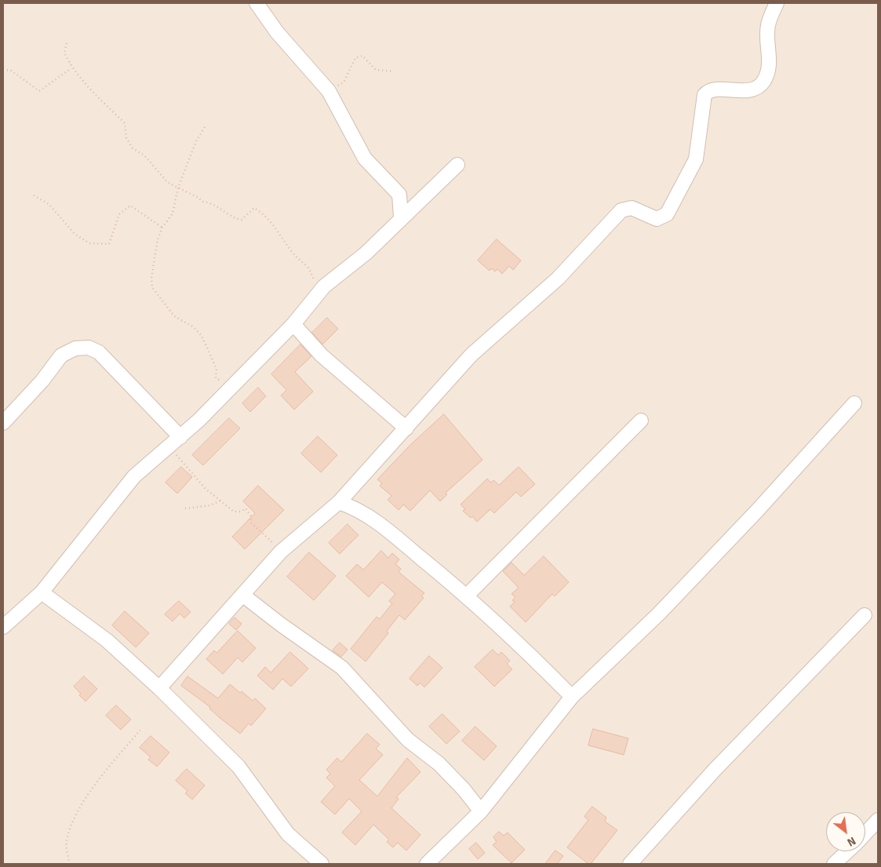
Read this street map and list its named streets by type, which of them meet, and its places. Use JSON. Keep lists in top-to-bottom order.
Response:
{
  "north": "bottom right"
}
